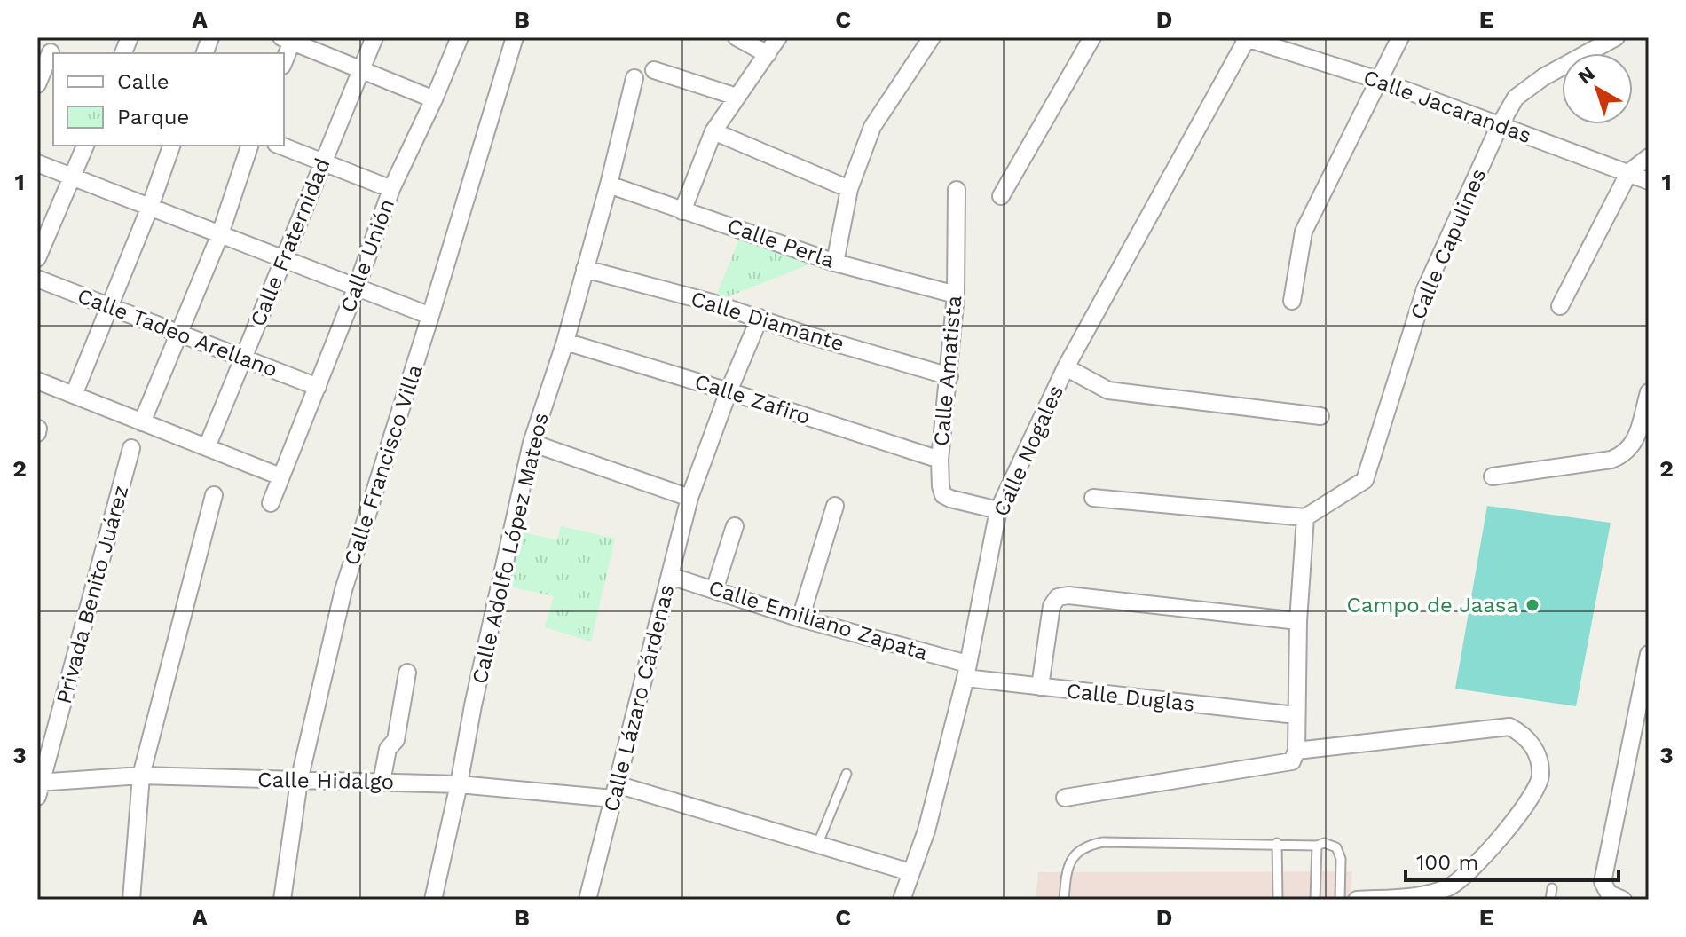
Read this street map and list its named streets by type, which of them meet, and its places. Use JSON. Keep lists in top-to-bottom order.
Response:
{
  "streets": {
    "street": [
      "Calle Jacarandas",
      "Calle Fraternidad",
      "Calle Perla",
      "Calle Capulines",
      "Calle Unión",
      "Calle Diamante",
      "Calle Tadeo Arellano",
      "Calle Amatista",
      "Calle Zafiro",
      "Calle Nogales",
      "Calle Francisco Villa",
      "Calle Adolfo López Mateos",
      "Privada Benito Juárez",
      "Calle Emiliano Zapata",
      "Calle Duglas",
      "Calle Lázaro Cárdenas",
      "Calle Hidalgo"
    ]
  },
  "crossings": [
    ["Calle Jacarandas", "Calle Capulines"],
    ["Calle Jacarandas", "Calle Nogales"],
    ["Calle Fraternidad", "Calle Tadeo Arellano"],
    ["Calle Perla", "Calle Amatista"],
    ["Calle Perla", "Calle Adolfo López Mateos"],
    ["Calle Unión", "Calle Tadeo Arellano"],
    ["Calle Diamante", "Calle Amatista"],
    ["Calle Diamante", "Calle Adolfo López Mateos"],
    ["Calle Diamante", "Calle Lázaro Cárdenas"],
    ["Calle Amatista", "Calle Zafiro"],
    ["Calle Amatista", "Calle Nogales"],
    ["Calle Zafiro", "Calle Adolfo López Mateos"],
    ["Calle Zafiro", "Calle Lázaro Cárdenas"],
    ["Calle Nogales", "Calle Emiliano Zapata"],
    ["Calle Nogales", "Calle Duglas"],
    ["Calle Nogales", "Calle Hidalgo"],
    ["Calle Francisco Villa", "Calle Hidalgo"],
    ["Calle Adolfo López Mateos", "Calle Hidalgo"],
    ["Privada Benito Juárez", "Calle Hidalgo"],
    ["Calle Emiliano Zapata", "Calle Duglas"],
    ["Calle Emiliano Zapata", "Calle Lázaro Cárdenas"],
    ["Calle Lázaro Cárdenas", "Calle Hidalgo"]
  ],
  "places": ["Campo de Jaasa"],
  "legend": ["Calle", "Parque"],
  "scale_bar": "100 m",
  "north": "top left",
  "grid": {
    "columns": [
      "A",
      "B",
      "C",
      "D",
      "E"
    ],
    "rows": ["1", "2", "3"]
  }
}
